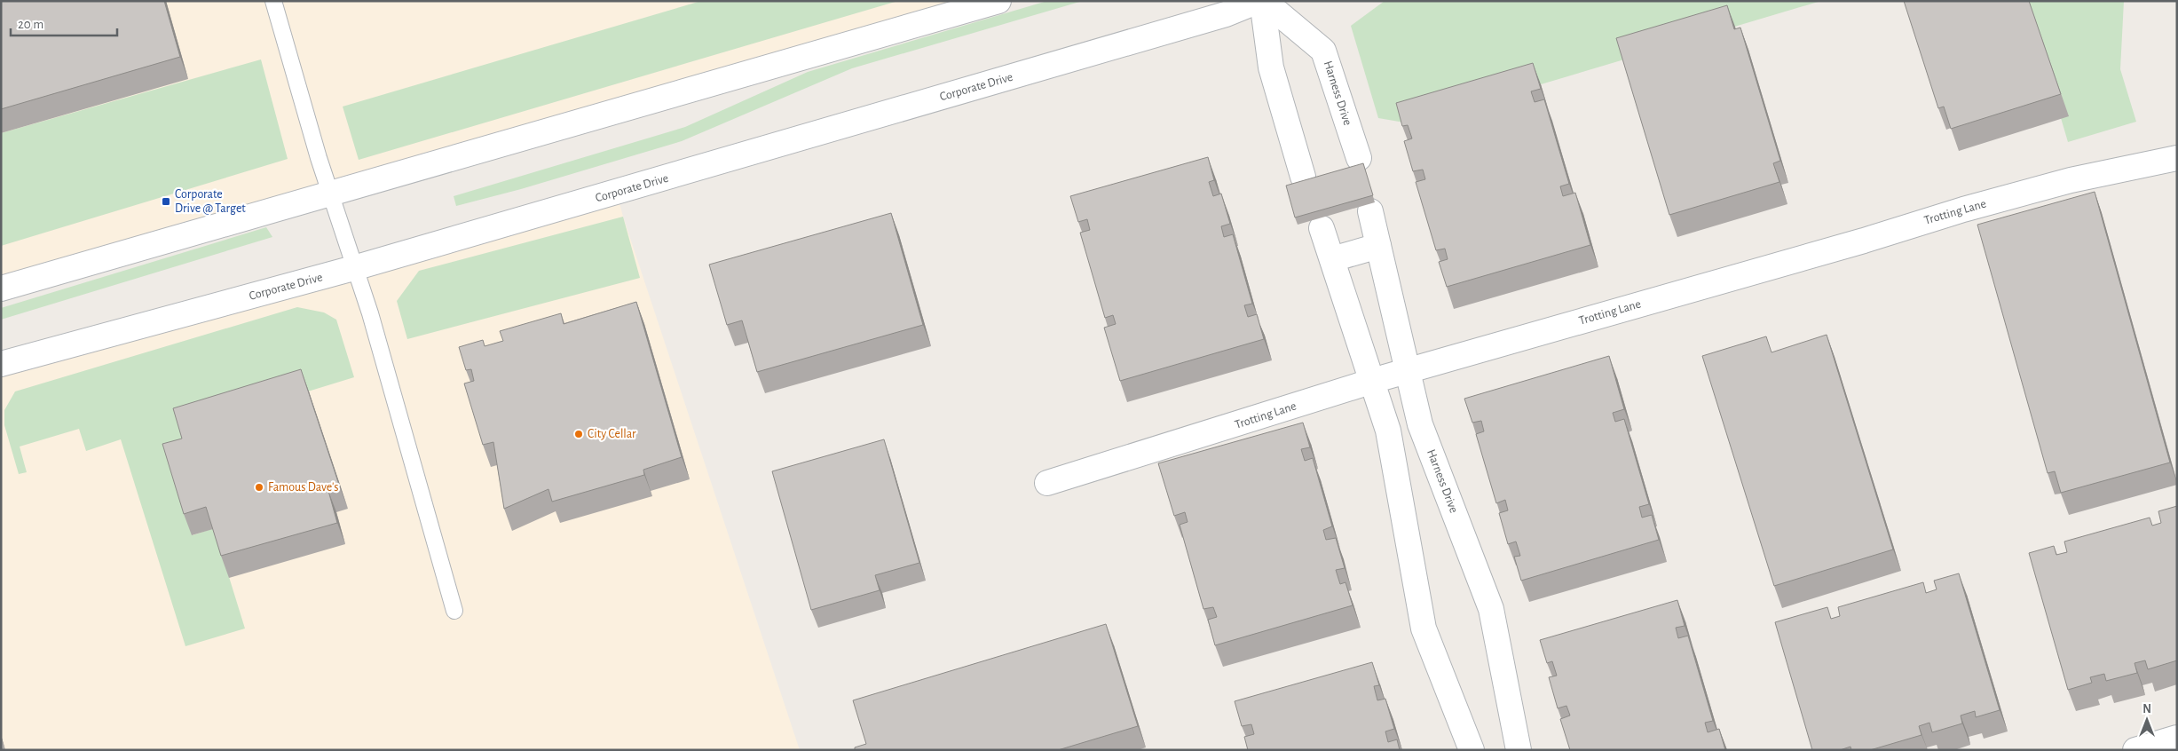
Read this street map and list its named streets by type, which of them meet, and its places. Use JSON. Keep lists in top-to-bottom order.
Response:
{
  "streets": {
    "street": ["Corporate Drive", "Harness Drive", "Trotting Lane"]
  },
  "crossings": [
    ["Harness Drive", "Trotting Lane"]
  ],
  "places": {
    "transit": ["Corporate Drive @ Target"],
    "other": ["City Cellar", "Famous Dave's"]
  },
  "scale_bar": "20 m",
  "north": "top"
}
